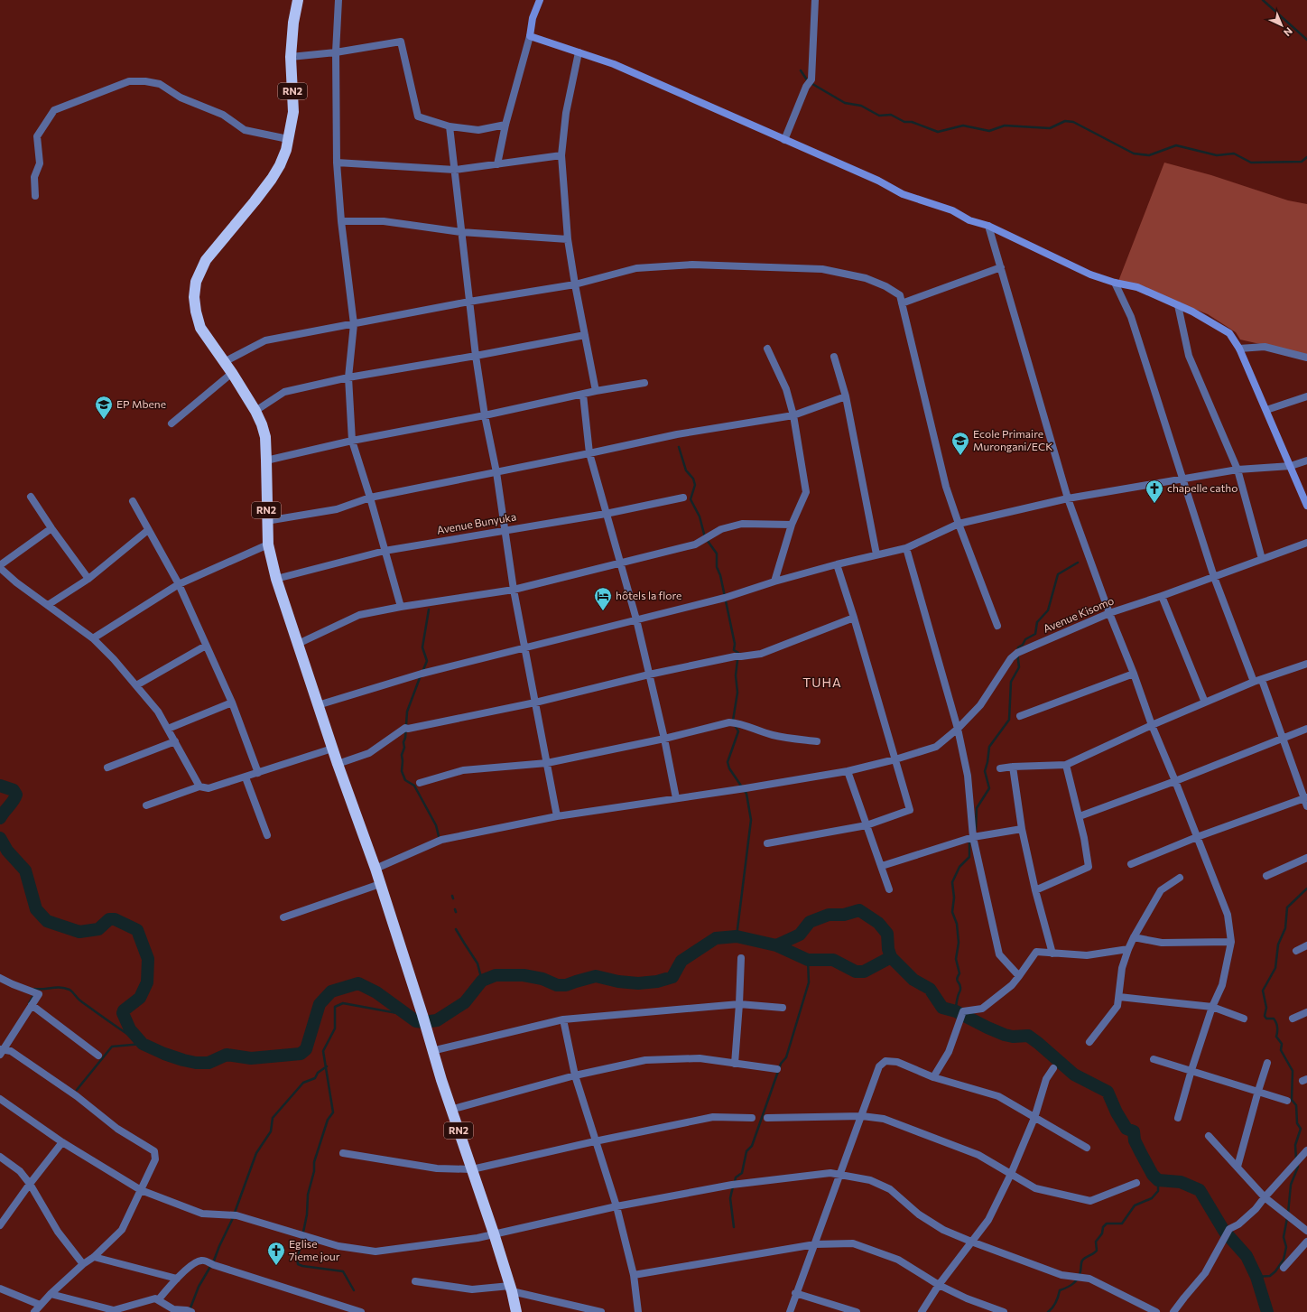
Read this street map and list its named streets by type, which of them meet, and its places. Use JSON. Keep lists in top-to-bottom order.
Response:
{
  "streets": {
    "highway": ["RN2"],
    "street": ["Avenue Bunyuka", "Avenue Kisomo"]
  },
  "crossings": [
    ["RN2", "Avenue Bunyuka"],
    ["RN2", "Avenue Kisomo"]
  ],
  "districts": ["TUHA"],
  "places": {
    "school or university": ["EP Mbene", "Ecole Primaire Murongani/ECK"],
    "church": ["chapelle catho", "Eglise 7ieme jour"],
    "hotel": ["hôtels la flore"]
  },
  "north": "bottom right"
}
